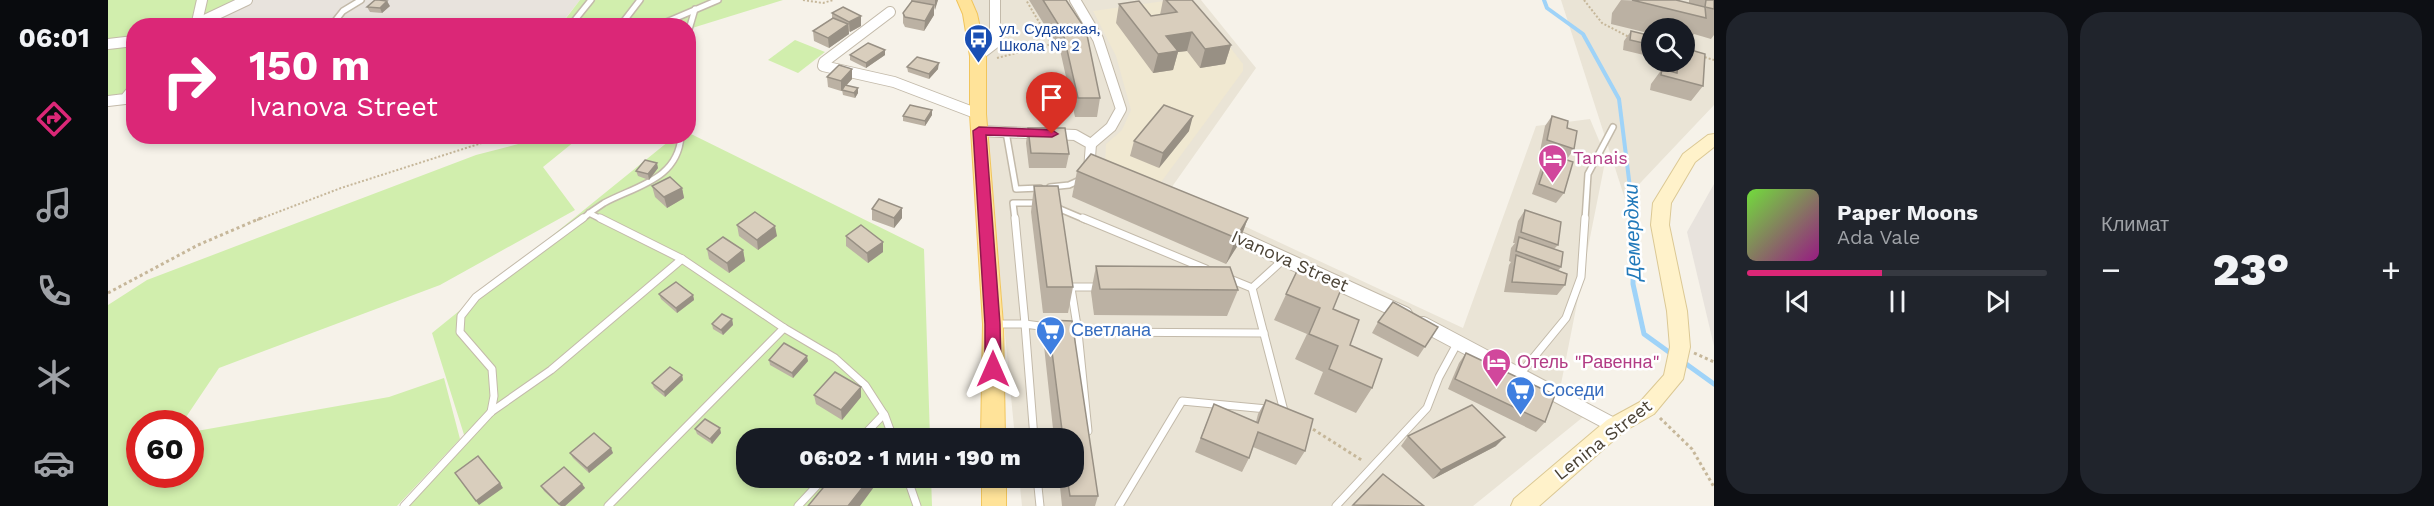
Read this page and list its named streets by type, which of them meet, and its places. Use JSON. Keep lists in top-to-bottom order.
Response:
{
  "streets": {
    "main road": ["Lenina Street"],
    "street": ["Ivanova Street"]
  },
  "crossings": [
    ["Ivanova Street", "Lenina Street"]
  ],
  "water": ["Демерджи"],
  "places": {
    "bus stop": ["ул. Судакская, Школа № 2"],
    "hotel": ["Tanais", "Отель \"Равенна\""],
    "supermarket": ["Светлана", "Соседи"]
  },
  "page": {
    "tabs": "06:01",
    "tile": "Климат",
    "turn": ["150 m", "Ivanova Street"],
    "song": ["Paper Moons", "Ada Vale"],
    "heat": ["−", "23°", "+"],
    "limit": "60",
    "trip": "06:02 · 1 мин · 190 m"
  }
}
